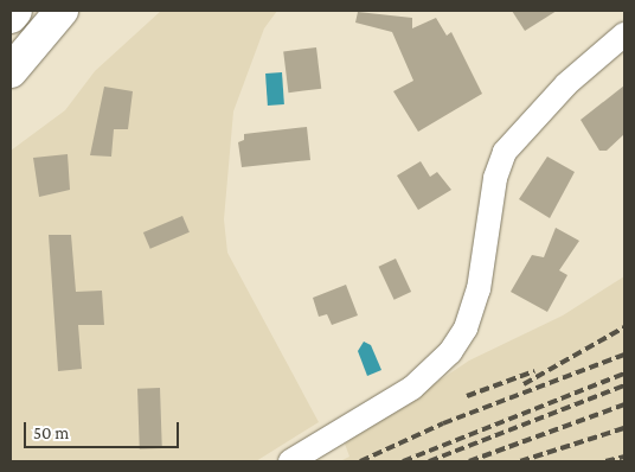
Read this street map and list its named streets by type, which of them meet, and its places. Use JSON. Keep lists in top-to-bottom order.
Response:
{
  "scale_bar": "50 m"
}
